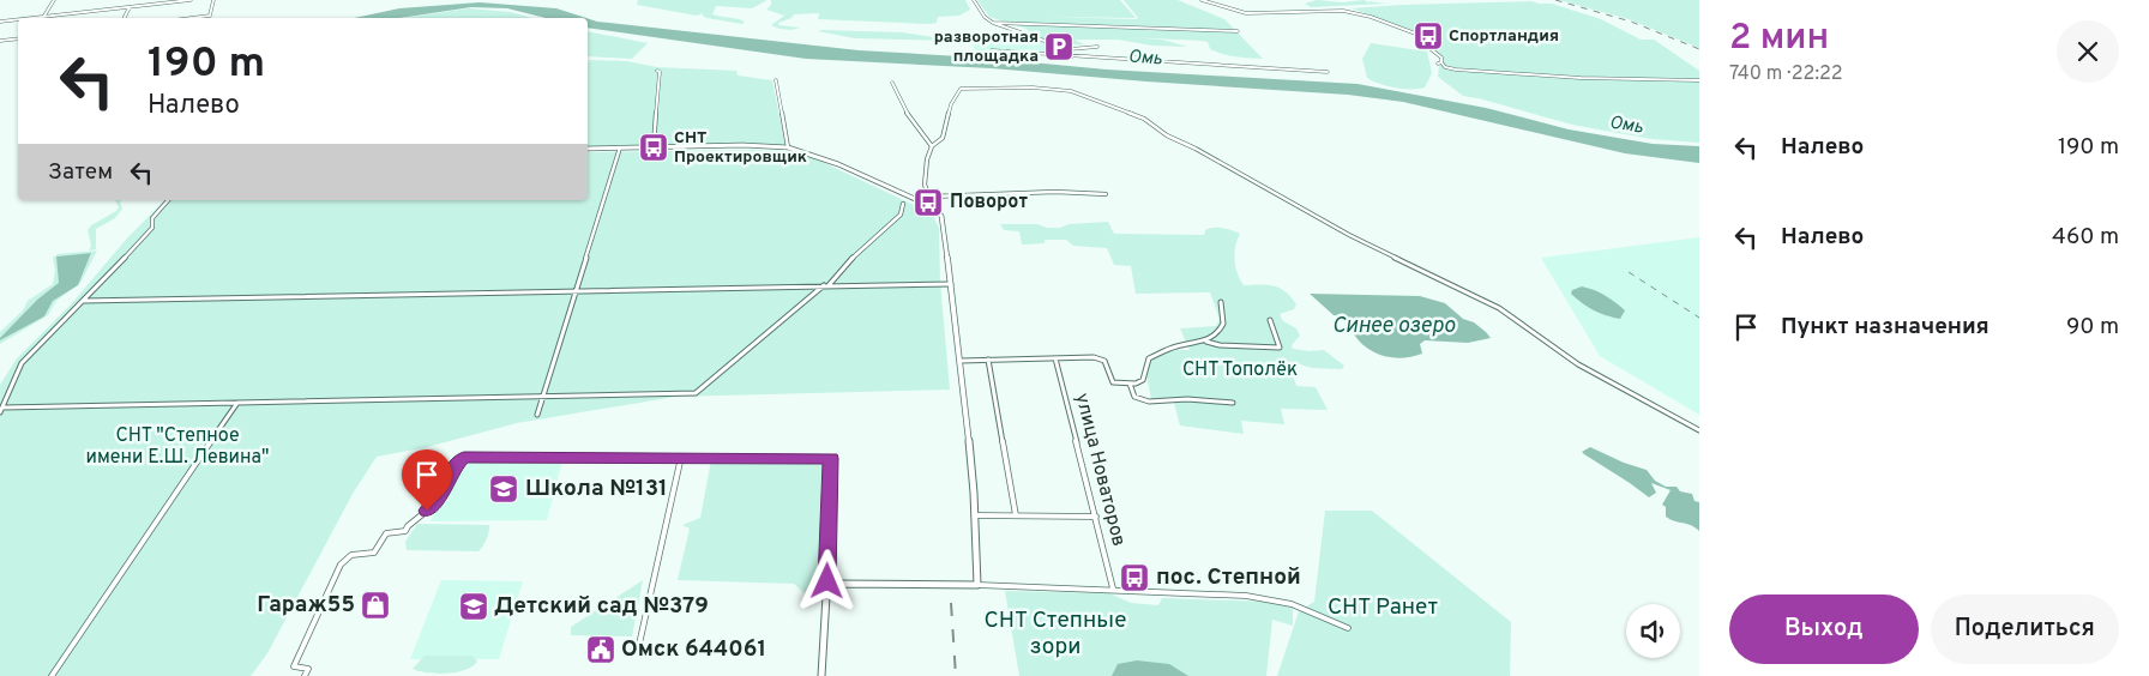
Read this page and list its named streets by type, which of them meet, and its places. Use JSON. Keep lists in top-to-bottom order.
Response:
{
  "streets": {
    "street": ["улица Новаторов"]
  },
  "water": ["Омь", "Синее озеро"],
  "parks": [
    "СНТ Тополёк",
    "СНТ \"Степное имени Е.Ш. Левина\"",
    "СНТ Ранет",
    "СНТ Степные зори"
  ],
  "places": {
    "bus stop": [
      "Спортландия",
      "СНТ Проектировщик",
      "Поворот",
      "пос. Степной"
    ],
    "parking": ["разворотная площадка"],
    "school or university": ["Школа №131", "Детский сад №379"],
    "shop": ["Гараж55"],
    "public building": ["Омск 644061"]
  },
  "page": {
    "heading": ["2 мин", "740 m · 22:22"],
    "turn": ["190 m", "Налево"],
    "list": [
      {
        "name": "Налево",
        "value": "190 m"
      },
      {
        "name": "Налево",
        "value": "460 m"
      },
      {
        "name": "Пункт назначения",
        "value": "90 m"
      }
    ],
    "then": "Затем",
    "buttons": ["Выход", "Поделиться"]
  }
}
